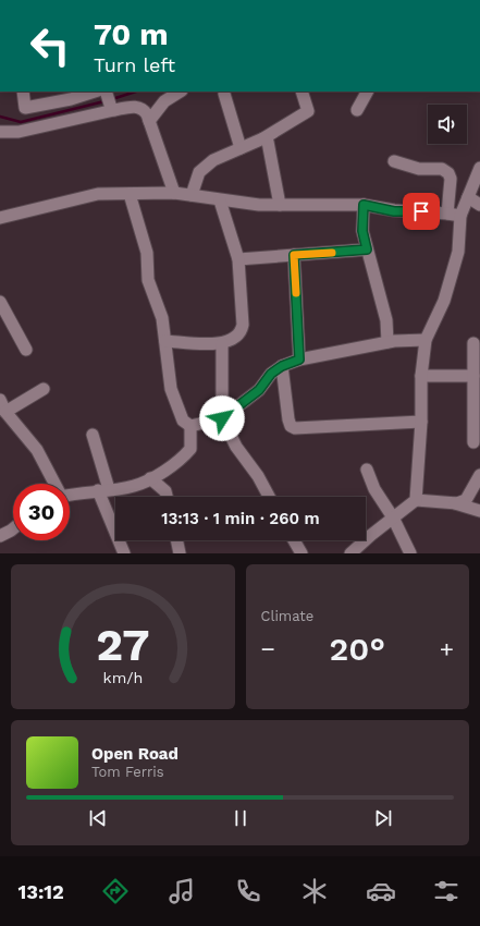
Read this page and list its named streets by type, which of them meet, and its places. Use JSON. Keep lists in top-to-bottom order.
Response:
{
  "page": {
    "turn": ["70 m", "Turn left"],
    "limit": "30",
    "trip": "13:13 · 1 min · 260 m",
    "tile": "Climate",
    "heat": ["−", "20°", "+"],
    "song": ["Open Road", "Tom Ferris"],
    "tabs": "13:12",
    "gauge": ["27", "km/h"]
  }
}
